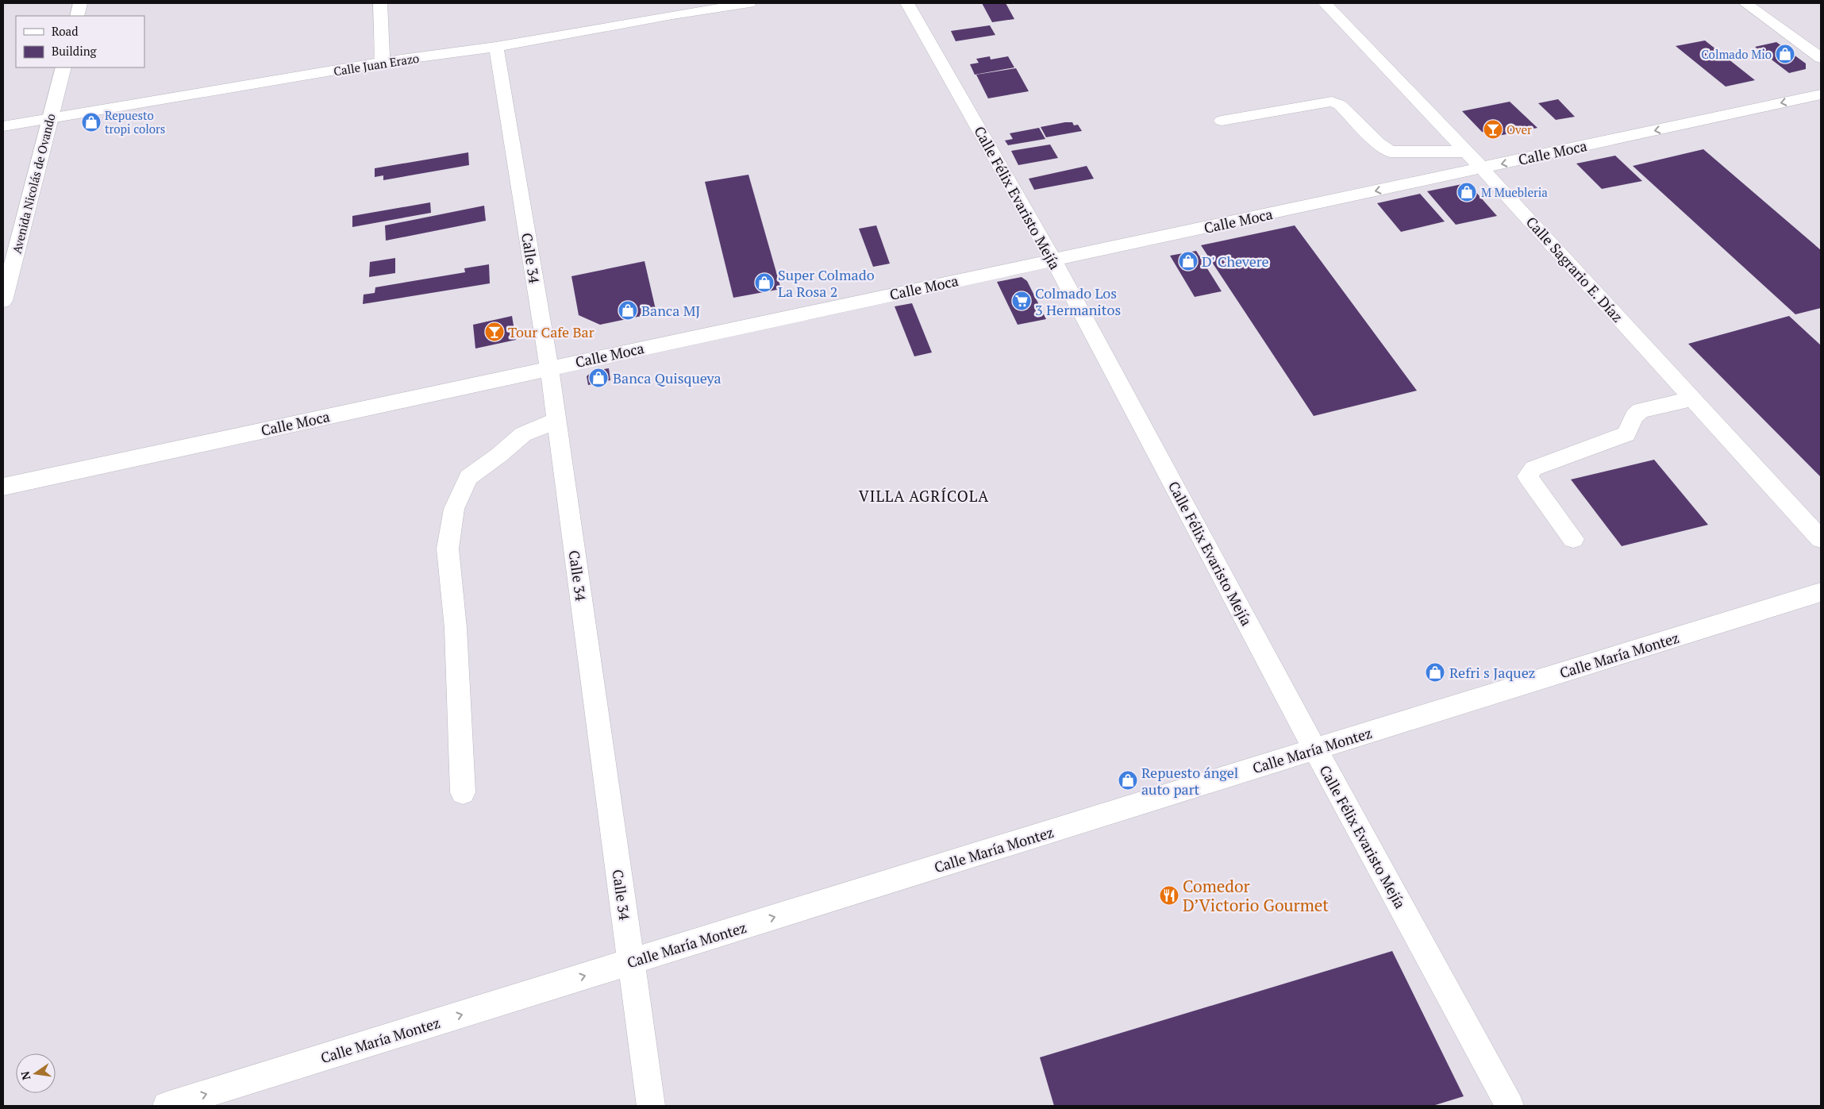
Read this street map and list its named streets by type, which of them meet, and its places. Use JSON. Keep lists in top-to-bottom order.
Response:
{
  "streets": {
    "street": [
      "Calle Juan Erazo",
      "Calle Moca",
      "Avenida Nicolás de Ovando",
      "Calle Félix Evaristo Mejía",
      "Calle 34",
      "Calle Sagrario E. Díaz",
      "Calle María Montez"
    ]
  },
  "crossings": [
    ["Calle Juan Erazo", "Avenida Nicolás de Ovando"],
    ["Calle Juan Erazo", "Calle 34"],
    ["Calle Moca", "Calle Félix Evaristo Mejía"],
    ["Calle Moca", "Calle 34"],
    ["Calle Moca", "Calle Sagrario E. Díaz"],
    ["Calle Félix Evaristo Mejía", "Calle María Montez"],
    ["Calle 34", "Calle María Montez"]
  ],
  "one_way": ["Calle Moca", "Calle María Montez"],
  "districts": ["VILLA AGRÍCOLA"],
  "places": {
    "shop": [
      "Colmado Mio",
      "Repuesto tropi colors",
      "M Muebleria",
      "D' Chevere",
      "Super Colmado La Rosa 2",
      "Banca MJ",
      "Banca Quisqueya",
      "Refri s Jaquez",
      "Repuesto ángel auto part"
    ],
    "bar": ["Over", "Tour Cafe Bar"],
    "supermarket": ["Colmado Los 3 Hermanitos"],
    "restaurant": ["Comedor D’Victorio Gourmet"]
  },
  "legend": ["Road", "Building"],
  "north": "left"
}
